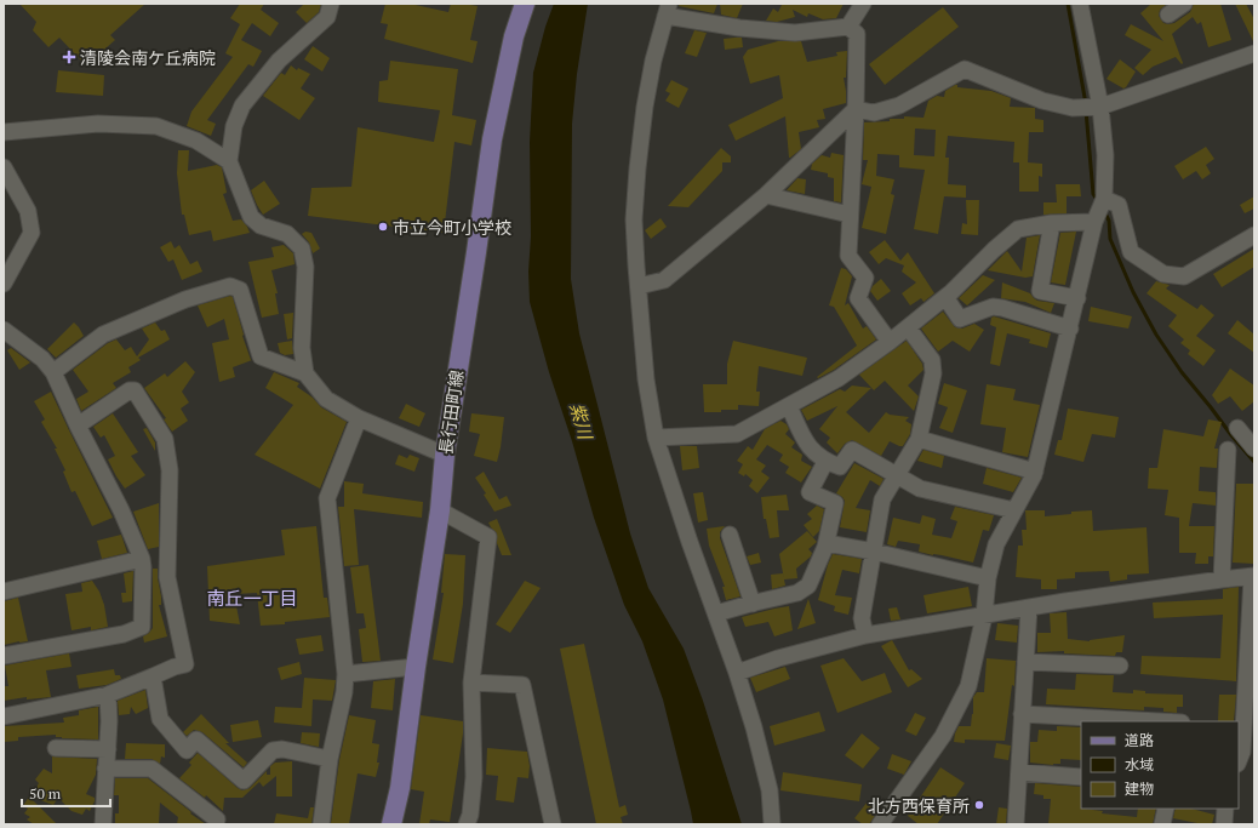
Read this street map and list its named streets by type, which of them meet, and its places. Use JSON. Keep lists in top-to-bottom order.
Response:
{
  "streets": {
    "main road": ["長行田町線"]
  },
  "districts": ["南丘一丁目"],
  "water": ["紫川"],
  "places": {
    "health": ["清陵会南ケ丘病院"],
    "other": ["市立今町小学校", "北方西保育所"]
  },
  "legend": ["道路", "水域", "建物"],
  "scale_bar": "50 m"
}
